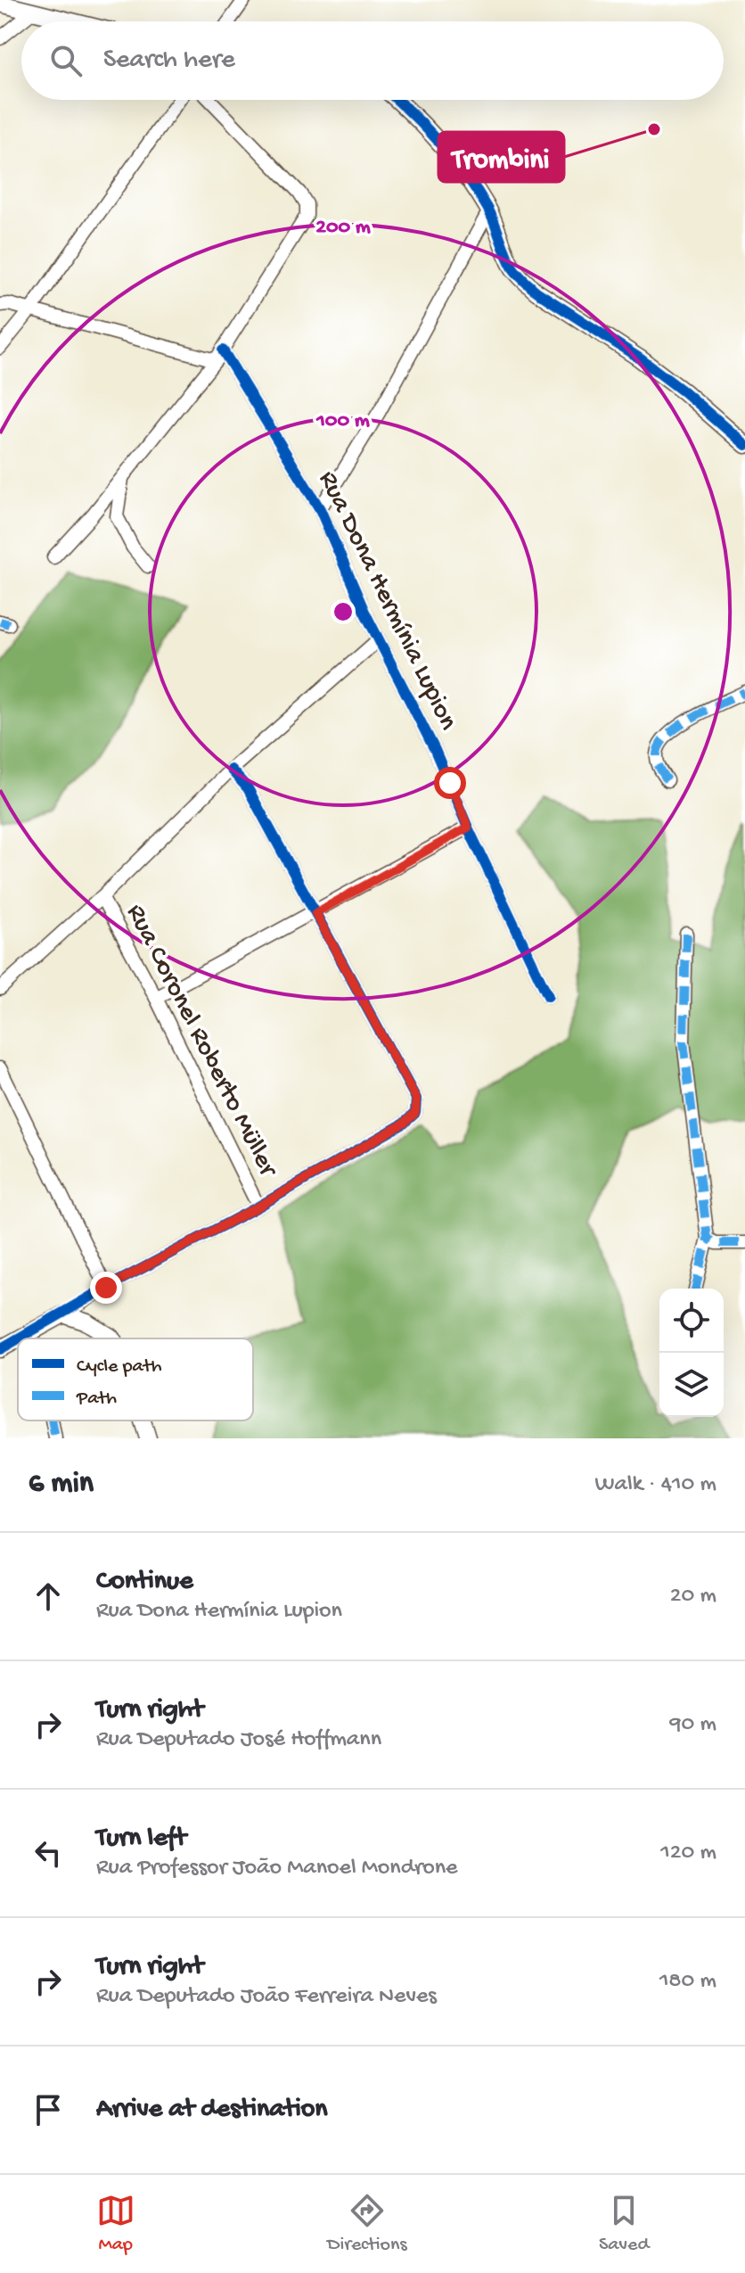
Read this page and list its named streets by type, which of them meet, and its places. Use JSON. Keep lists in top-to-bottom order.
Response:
{
  "streets": {
    "street": ["Rua Dona Hermínia Lupion", "Rua Coronel Roberto Müller"]
  },
  "places": ["Trombini"],
  "legend": ["Cycle path", "Path"],
  "page": {
    "search": "Search here",
    "heading": ["6 min", "Walk · 410 m"],
    "list": [
      ["Continue", "Rua Dona Hermínia Lupion", "20 m"],
      ["Turn right", "Rua Deputado José Hoffmann", "90 m"],
      ["Turn left", "Rua Professor João Manoel Mondrone", "120 m"],
      ["Turn right", "Rua Deputado João Ferreira Neves", "180 m"],
      "Arrive at destination"
    ],
    "nav": ["Map", "Directions", "Saved"]
  },
  "rings": ["200 m", "100 m"]
}
